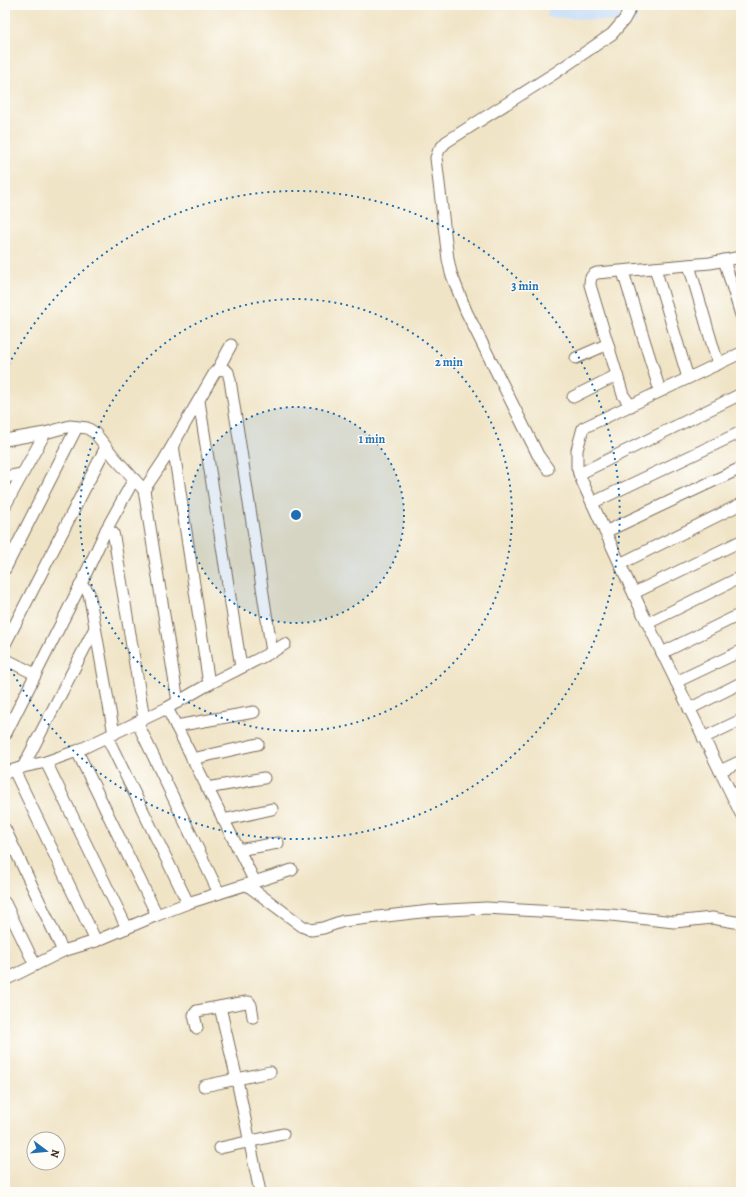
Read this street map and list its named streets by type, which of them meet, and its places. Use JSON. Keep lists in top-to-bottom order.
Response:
{
  "north": "right",
  "rings": ["3 min", "2 min", "1 min"]
}
